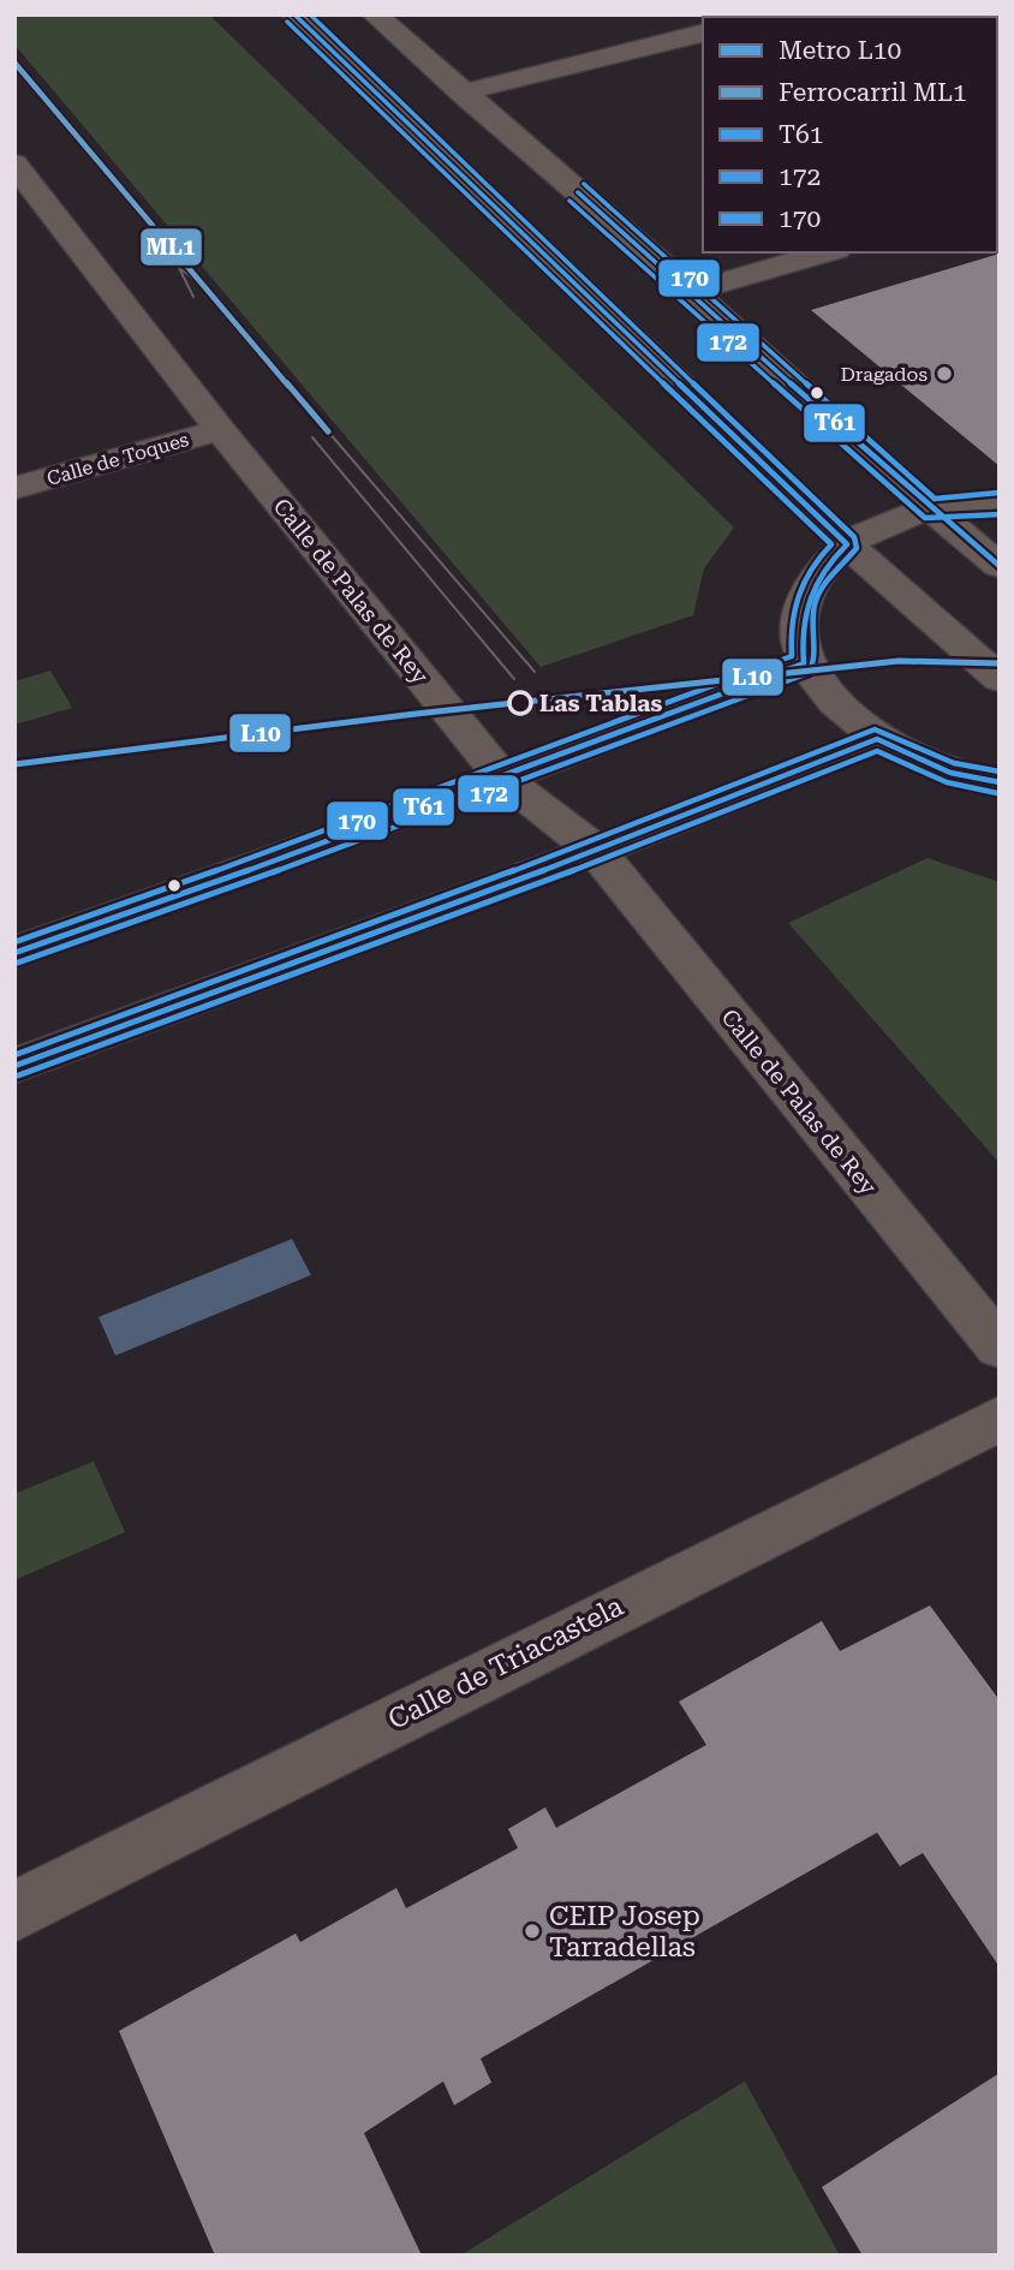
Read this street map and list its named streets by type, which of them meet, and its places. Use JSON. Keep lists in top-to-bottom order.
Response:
{
  "streets": {
    "street": ["Calle de Toques", "Calle de Palas de Rey", "Calle de Triacastela"]
  },
  "crossings": [
    ["Calle de Toques", "Calle de Palas de Rey"]
  ],
  "places": ["Dragados", "Las Tablas", "CEIP Josep Tarradellas"],
  "lines": [
    "transit line T61",
    "transit line 172",
    "transit line 170",
    "rail line ML1",
    "metro line L10"
  ],
  "legend": [
    "Metro L10",
    "Ferrocarril ML1",
    "T61",
    "172",
    "170"
  ]
}
